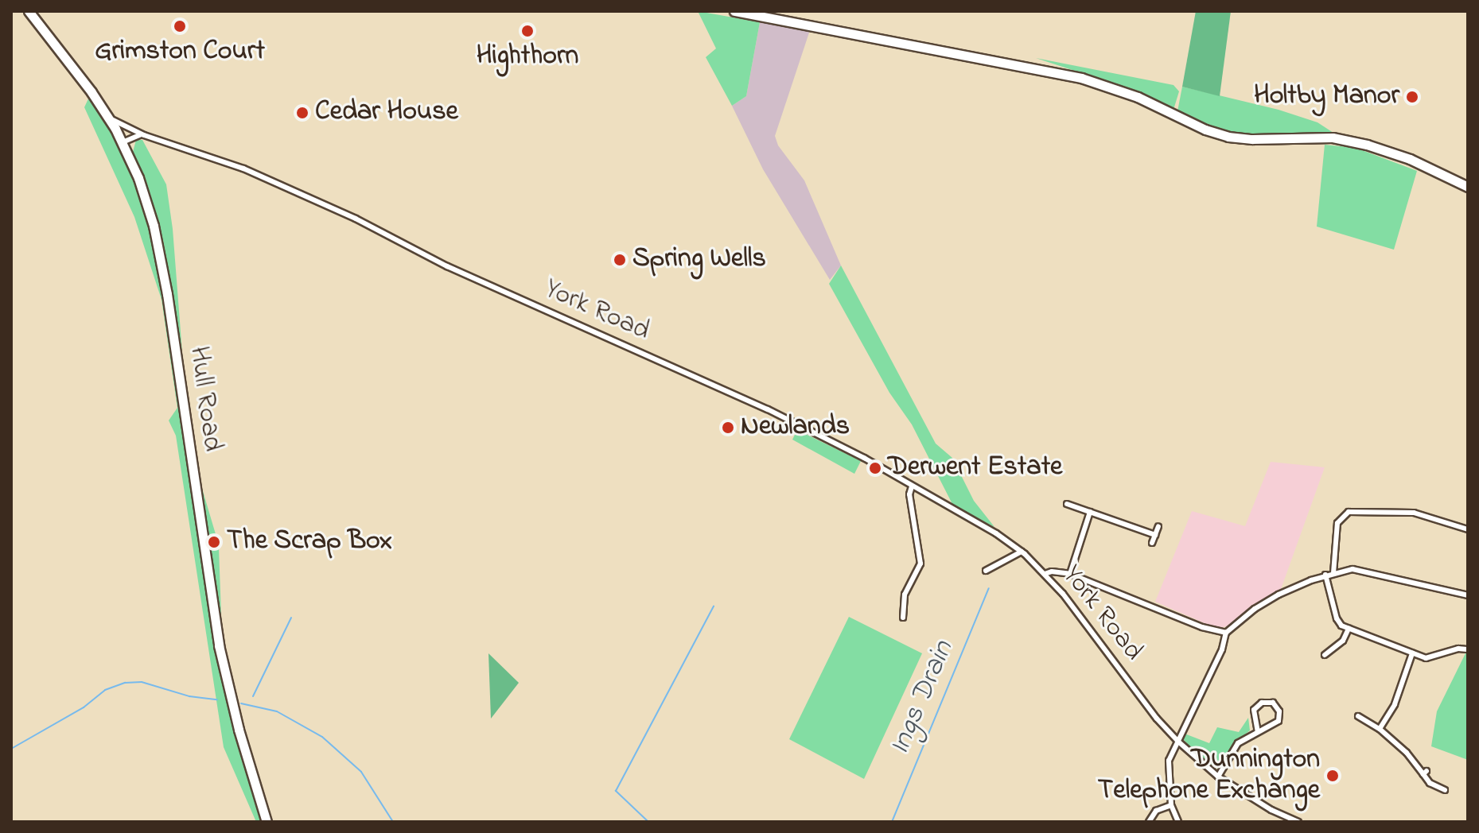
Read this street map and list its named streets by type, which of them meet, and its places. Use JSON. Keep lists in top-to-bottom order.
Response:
{
  "streets": {
    "highway": ["Hull Road"],
    "street": ["York Road"]
  },
  "crossings": [
    ["York Road", "Hull Road"]
  ],
  "water": ["Ings Drain"],
  "places": [
    "Grimston Court",
    "Highthorn",
    "Holtby Manor",
    "Cedar House",
    "Spring Wells",
    "Newlands",
    "Derwent Estate",
    "The Scrap Box",
    "Dunnington Telephone Exchange"
  ]
}
